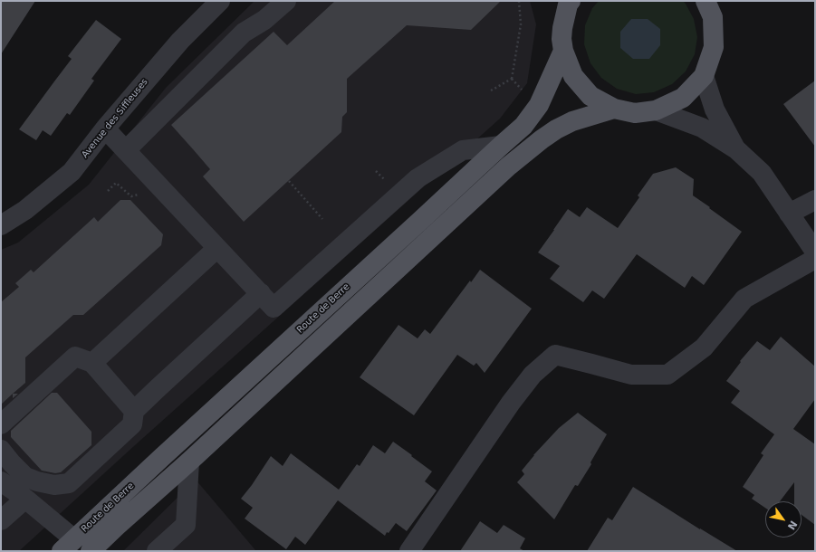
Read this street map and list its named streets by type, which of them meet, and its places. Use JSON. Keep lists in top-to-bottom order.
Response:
{
  "streets": {
    "main road": ["Route de Berre"],
    "street": ["Avenue des Siffleuses"]
  },
  "north": "bottom right"
}
